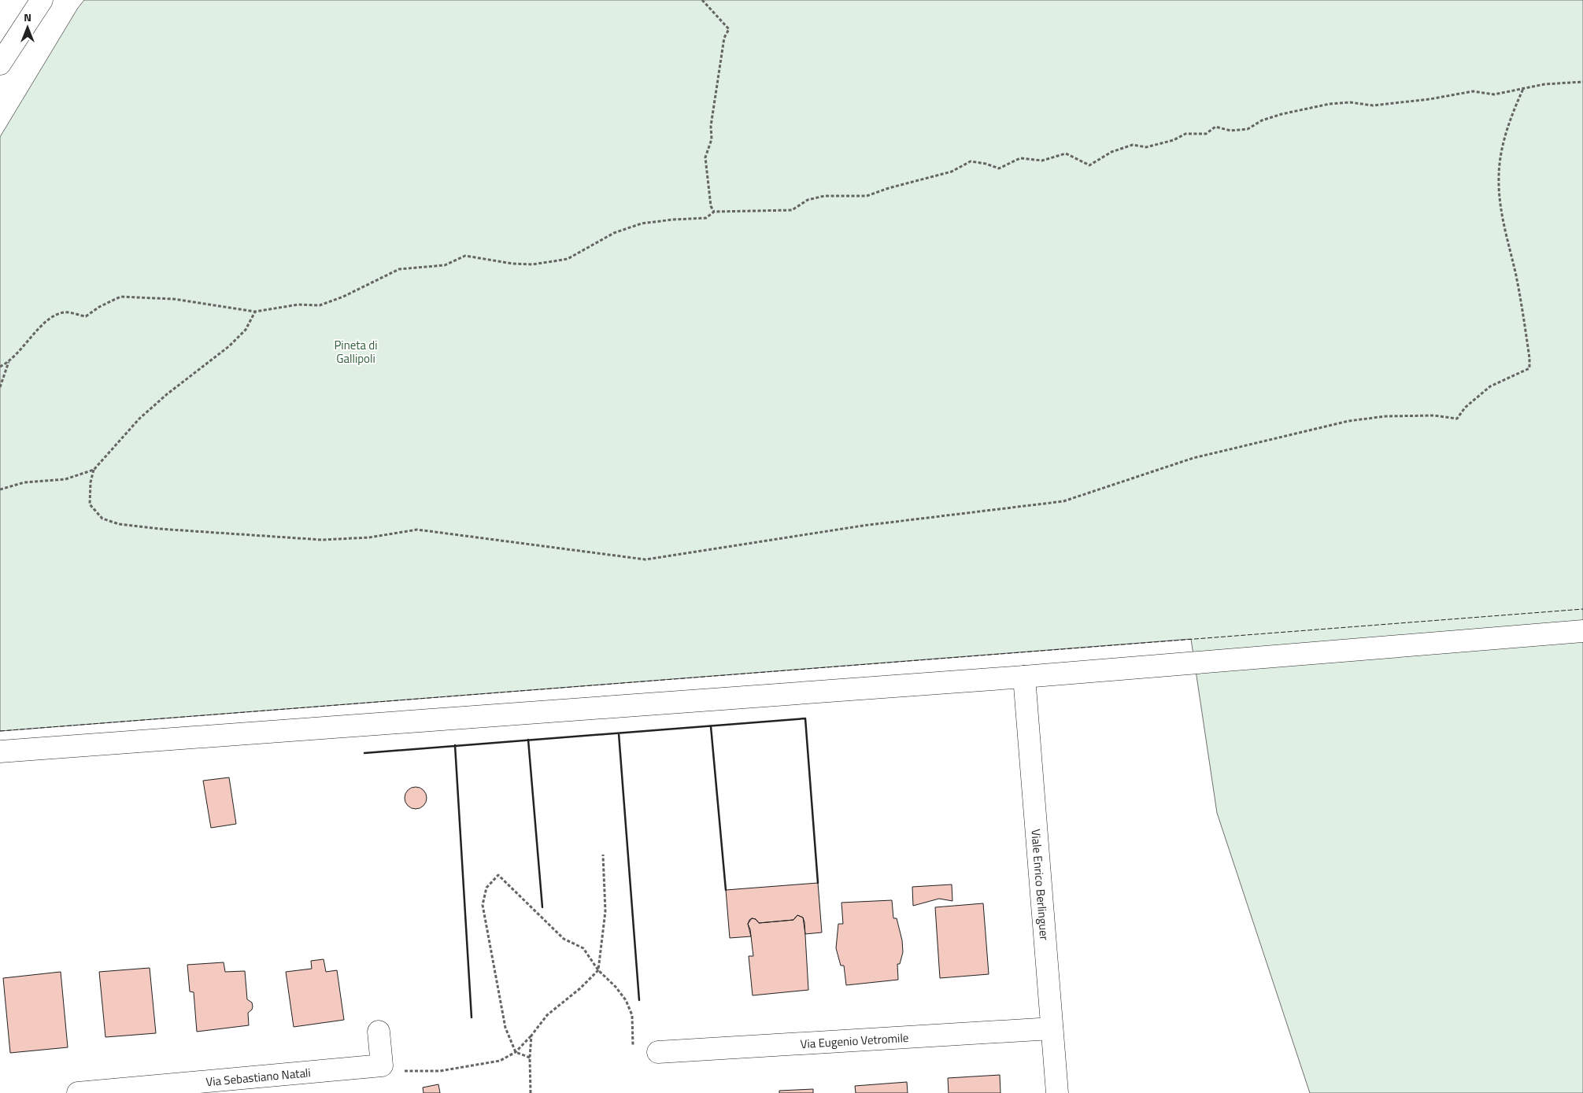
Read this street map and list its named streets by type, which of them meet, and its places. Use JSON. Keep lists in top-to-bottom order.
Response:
{
  "streets": {
    "main road": ["Viale Enrico Berlinguer", "Via Eugenio Vetromile", "Via Sebastiano Natali"]
  },
  "crossings": [
    ["Viale Enrico Berlinguer", "Via Eugenio Vetromile"]
  ],
  "parks": ["Pineta di Gallipoli"],
  "north": "top"
}
